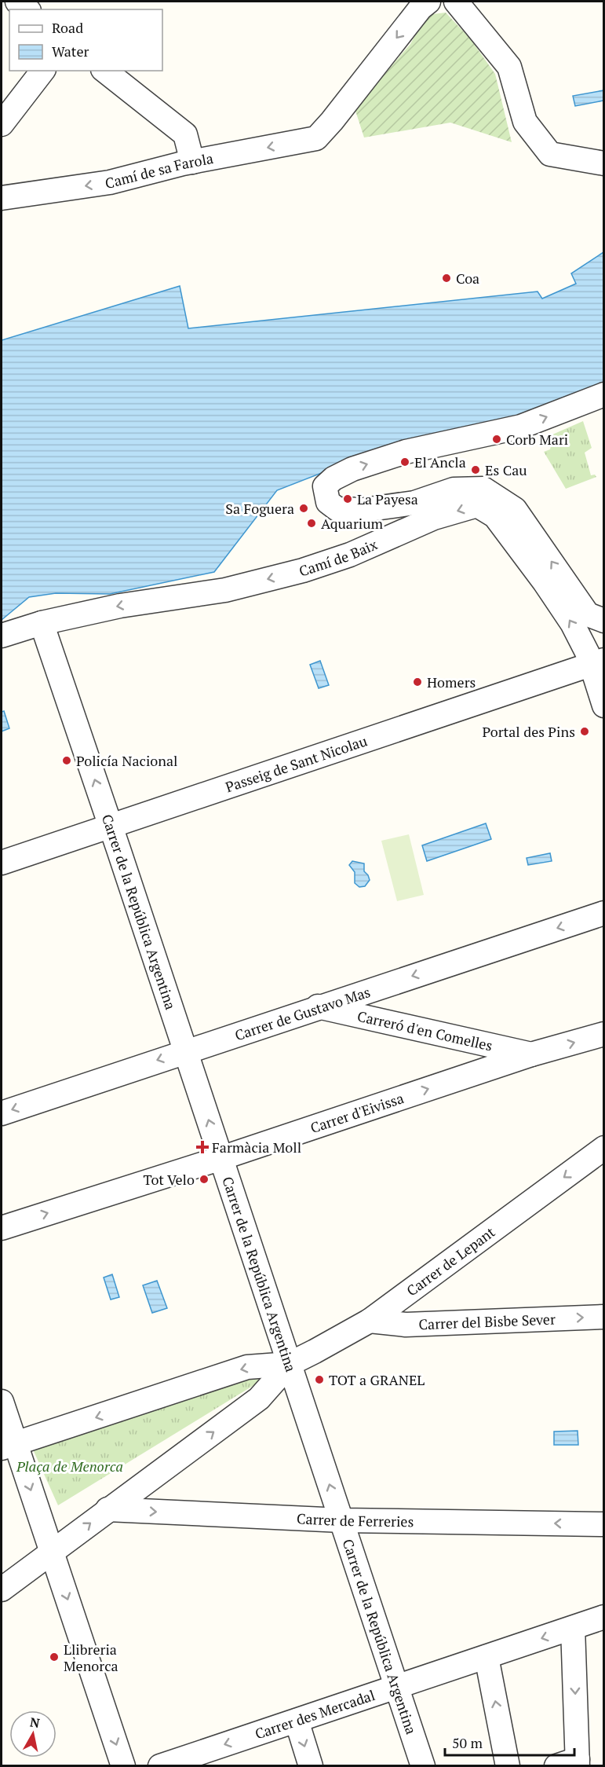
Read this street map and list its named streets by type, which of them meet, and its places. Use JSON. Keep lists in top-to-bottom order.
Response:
{
  "streets": {
    "street": [
      "Camí de sa Farola",
      "Camí de Baix",
      "Passeig de Sant Nicolau",
      "Carrer de la República Argentina",
      "Carrer de Gustavo Mas",
      "Carreró d'en Comelles",
      "Carrer d'Eivissa",
      "Carrer de Lepant",
      "Carrer del Bisbe Sever",
      "Carrer de Ferreries",
      "Carrer des Mercadal"
    ]
  },
  "crossings": [
    ["Camí de Baix", "Passeig de Sant Nicolau"],
    ["Camí de Baix", "Carrer de la República Argentina"],
    ["Passeig de Sant Nicolau", "Carrer de la República Argentina"],
    ["Carrer de la República Argentina", "Carrer de Gustavo Mas"],
    ["Carrer de la República Argentina", "Carrer d'Eivissa"],
    ["Carrer de la República Argentina", "Carrer de Lepant"],
    ["Carrer de la República Argentina", "Carrer de Ferreries"],
    ["Carrer de la República Argentina", "Carrer des Mercadal"],
    ["Carrer de Gustavo Mas", "Carreró d'en Comelles"],
    ["Carreró d'en Comelles", "Carrer d'Eivissa"],
    ["Carrer de Lepant", "Carrer del Bisbe Sever"]
  ],
  "one_way": [
    "Camí de sa Farola",
    "Camí de Baix",
    "Carrer de la República Argentina",
    "Carrer de Gustavo Mas",
    "Carrer de Lepant",
    "Carrer del Bisbe Sever",
    "Carrer des Mercadal"
  ],
  "parks": ["Plaça de Menorca"],
  "places": {
    "other": [
      "Coa",
      "Corb Mari",
      "El Ancla",
      "Es Cau",
      "La Payesa",
      "Sa Foguera",
      "Aquarium",
      "Homers",
      "Portal des Pins",
      "Policía Nacional",
      "Tot Velo",
      "TOT a GRANEL",
      "Llibreria Menorca"
    ],
    "health": ["Farmàcia Moll"]
  },
  "legend": ["Road", "Water"],
  "scale_bar": "50 m",
  "north": "top"
}
